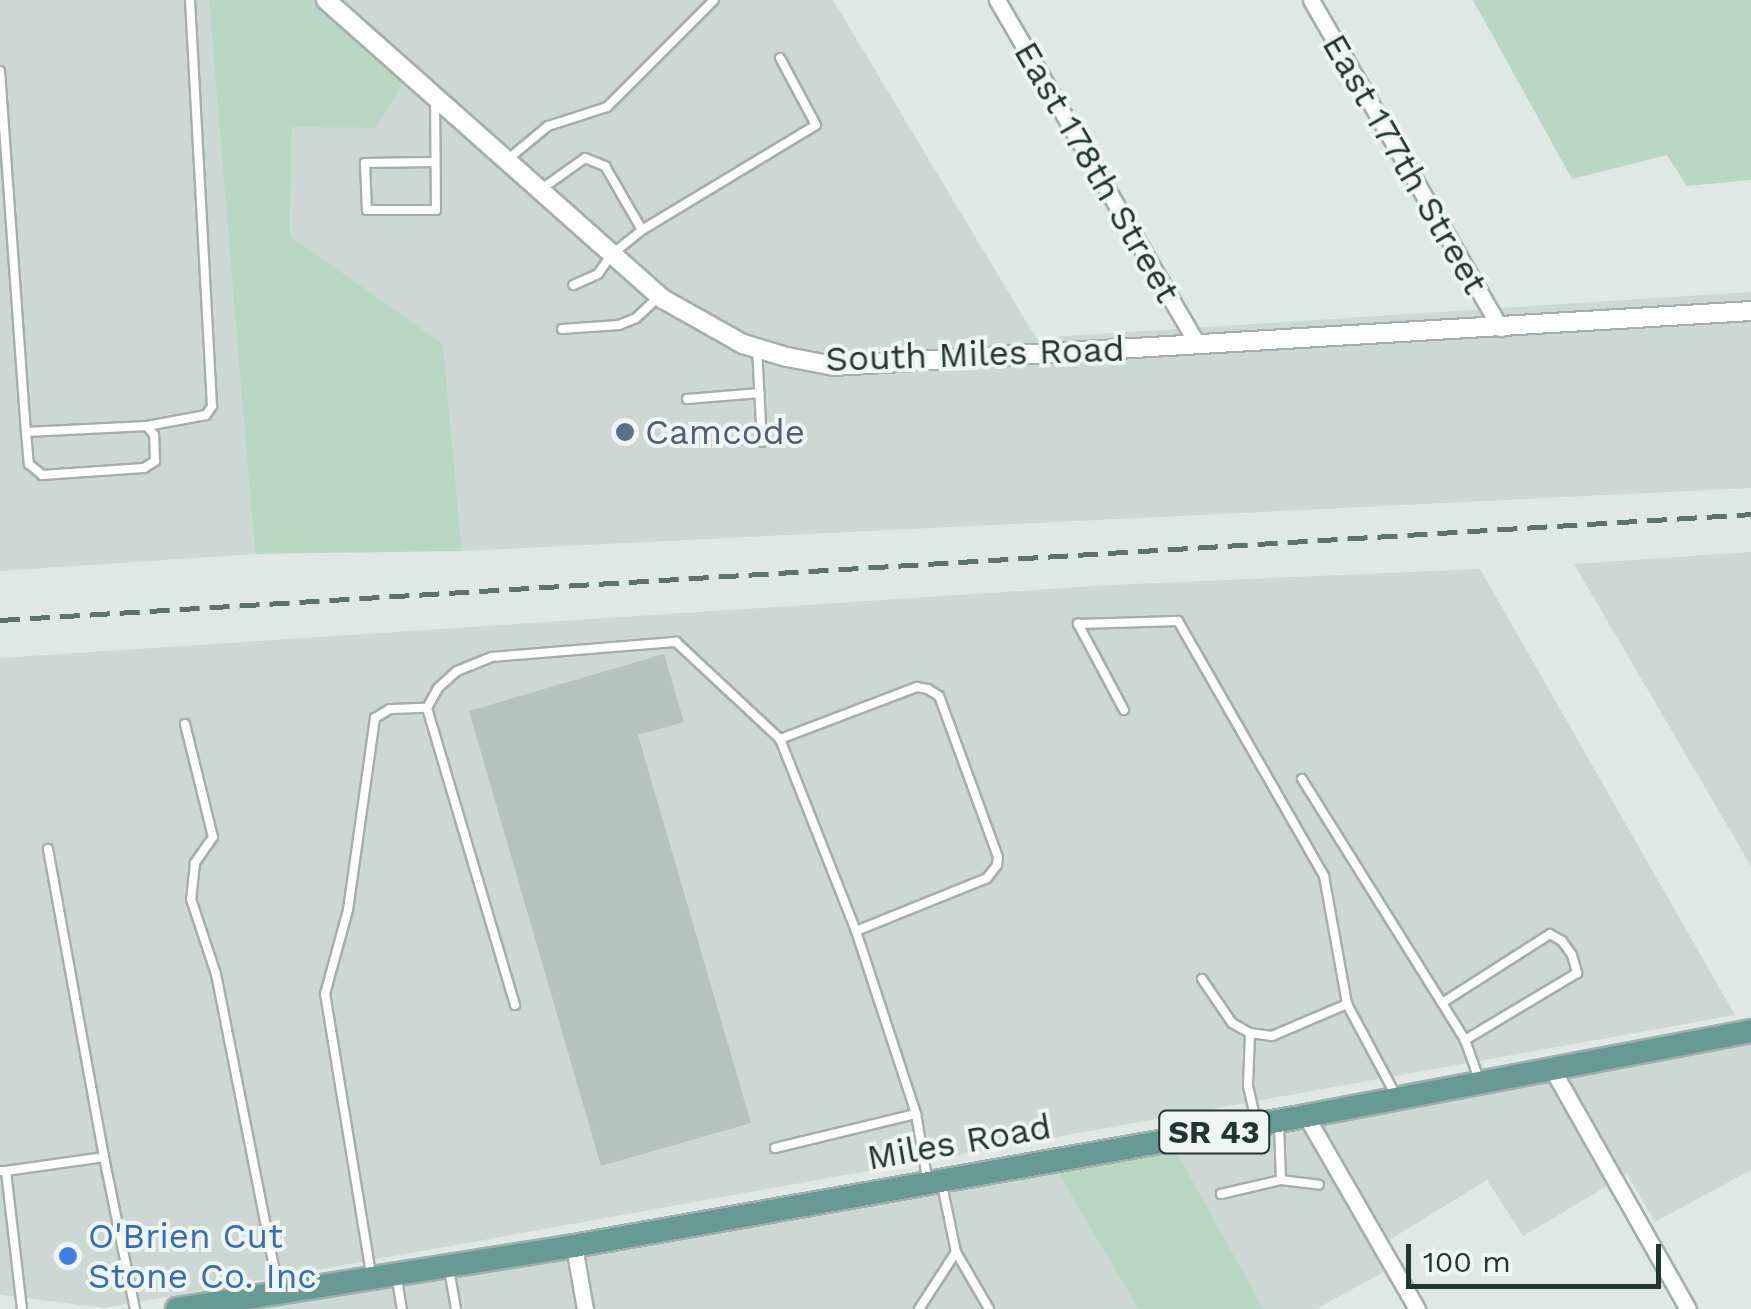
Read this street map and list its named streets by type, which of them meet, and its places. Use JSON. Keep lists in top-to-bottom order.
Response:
{
  "streets": {
    "main road": ["SR 43", "Miles Road"],
    "street": ["East 177th Street", "East 178th Street", "South Miles Road"]
  },
  "crossings": [
    ["East 177th Street", "South Miles Road"],
    ["East 178th Street", "South Miles Road"]
  ],
  "places": ["Camcode", "O'Brien Cut Stone Co. Inc"],
  "scale_bar": "100 m"
}
